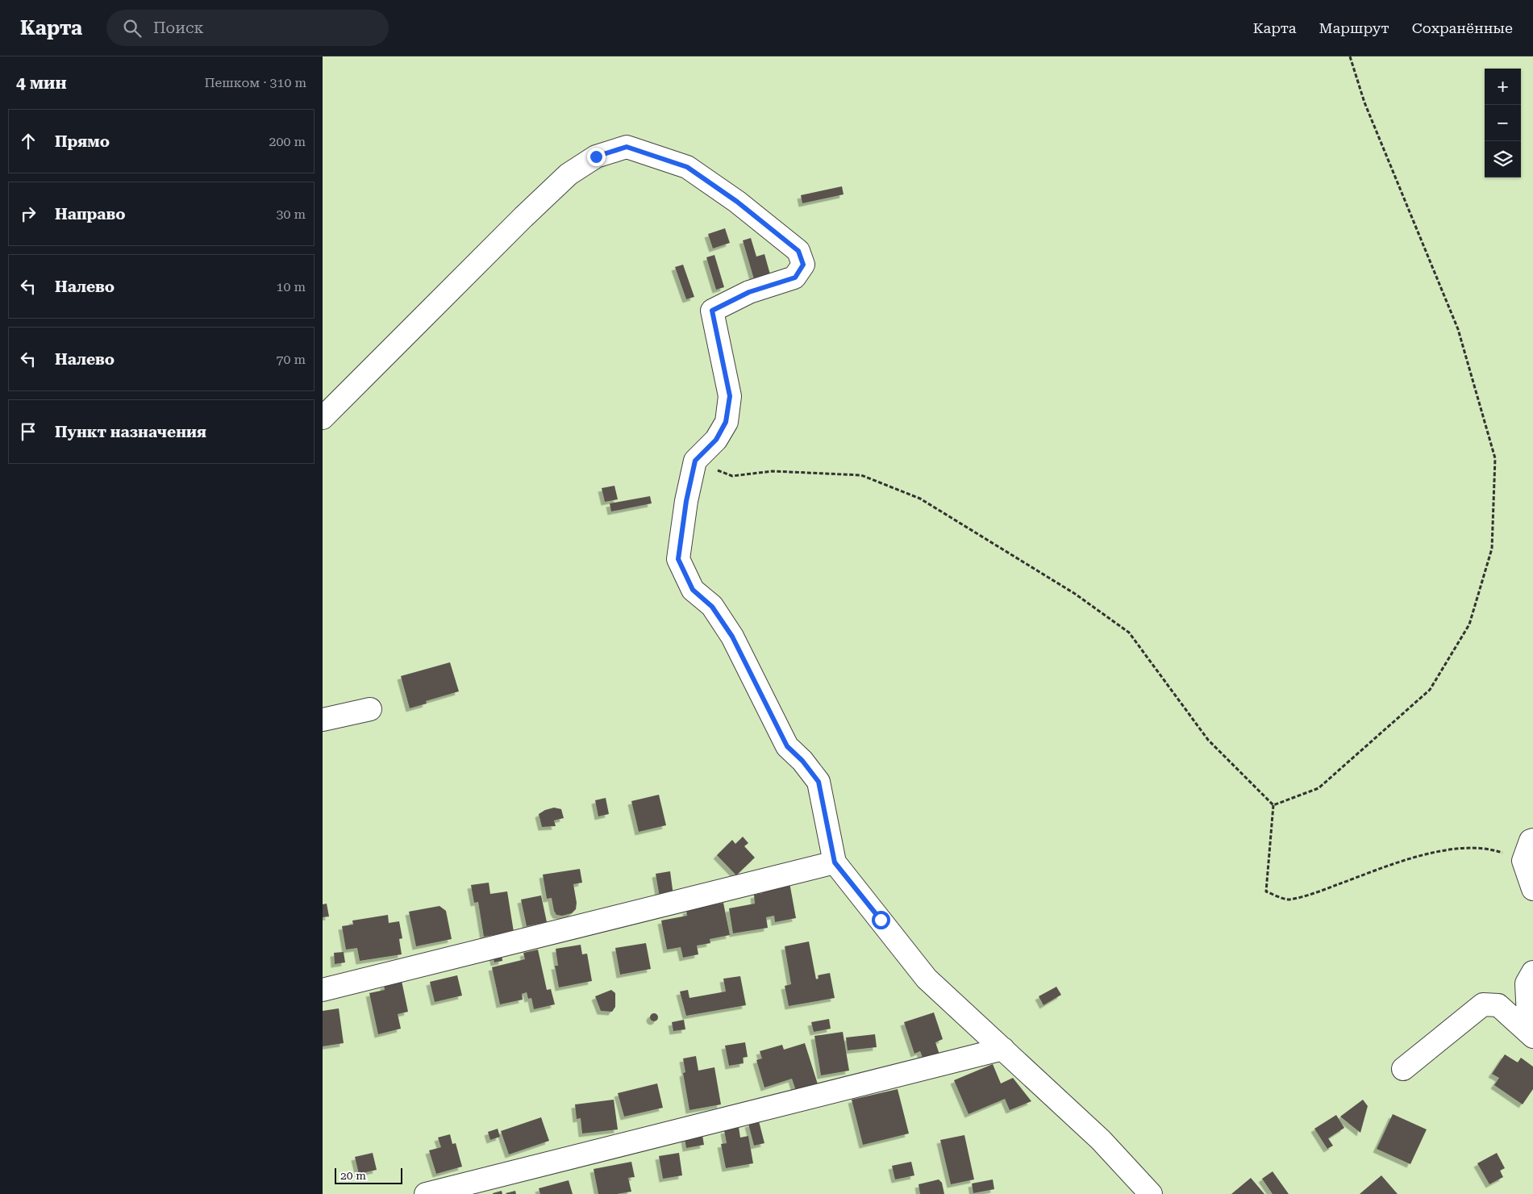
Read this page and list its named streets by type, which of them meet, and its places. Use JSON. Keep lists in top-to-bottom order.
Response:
{
  "scale_bar": "20 m",
  "page": {
    "header": "Карта",
    "search": "Поиск",
    "nav": ["Карта", "Маршрут", "Сохранённые"],
    "heading": ["4 мин", "Пешком · 310 m"],
    "map_buttons": ["+", "−"],
    "list": [
      ["Прямо", "200 m"],
      ["Направо", "30 m"],
      ["Налево", "10 m"],
      ["Налево", "70 m"],
      "Пункт назначения"
    ],
    "scale": "20 m"
  }
}
